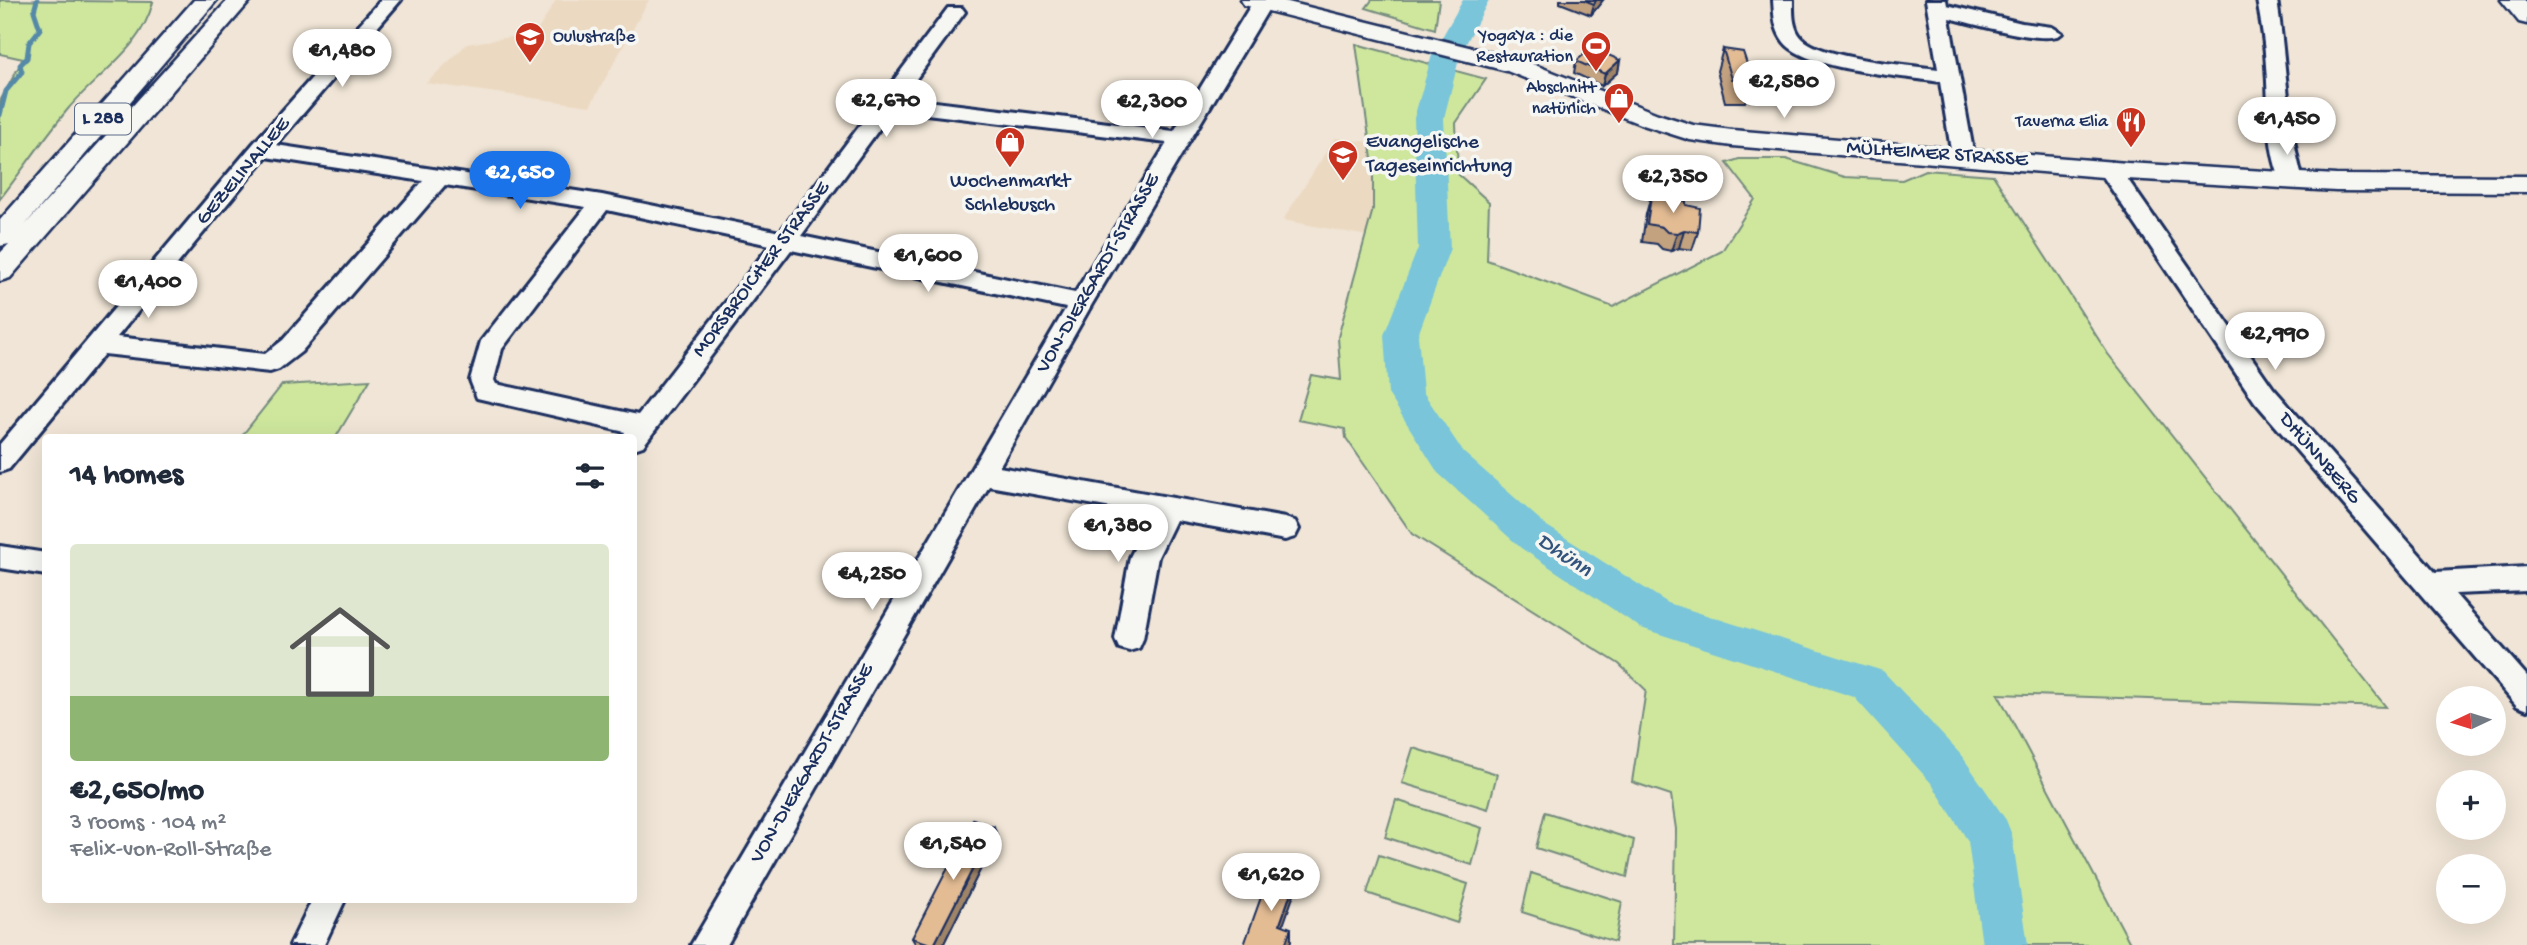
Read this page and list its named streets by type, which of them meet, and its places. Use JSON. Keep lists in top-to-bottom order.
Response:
{
  "streets": {
    "main road": ["L 288", "MÜLHEIMER STRASSE"],
    "street": [
      "GEZELINALLEE",
      "MORSBROICHER STRASSE",
      "VON-DIERGARDT-STRASSE",
      "DHÜNNBERG"
    ]
  },
  "crossings": [
    ["MÜLHEIMER STRASSE", "VON-DIERGARDT-STRASSE"],
    ["MÜLHEIMER STRASSE", "DHÜNNBERG"]
  ],
  "water": ["Dhünn"],
  "places": {
    "school or university": ["Oulustraße", "Evangelische Tageseinrichtung"],
    "sports": ["YogaYa : die Restauration"],
    "shop": ["Abschnitt natürlich", "Wochenmarkt Schlebusch"],
    "restaurant": ["Taverna Elia"]
  },
  "north": "left",
  "page": {
    "price": [
      "€1,480",
      "€2,580",
      "€2,670",
      "€2,300",
      "€1,450",
      "€2,650",
      "€2,350",
      "€1,600",
      "€1,400",
      "€2,990",
      "€1,380",
      "€4,250",
      "€1,540",
      "€1,620"
    ],
    "heading": "14 homes",
    "list": [
      {
        "name": "€2,650/mo",
        "note": "3 rooms · 104 m² · Felix-von-Roll-Straße"
      }
    ],
    "map_buttons": ["+", "−"]
  }
}
